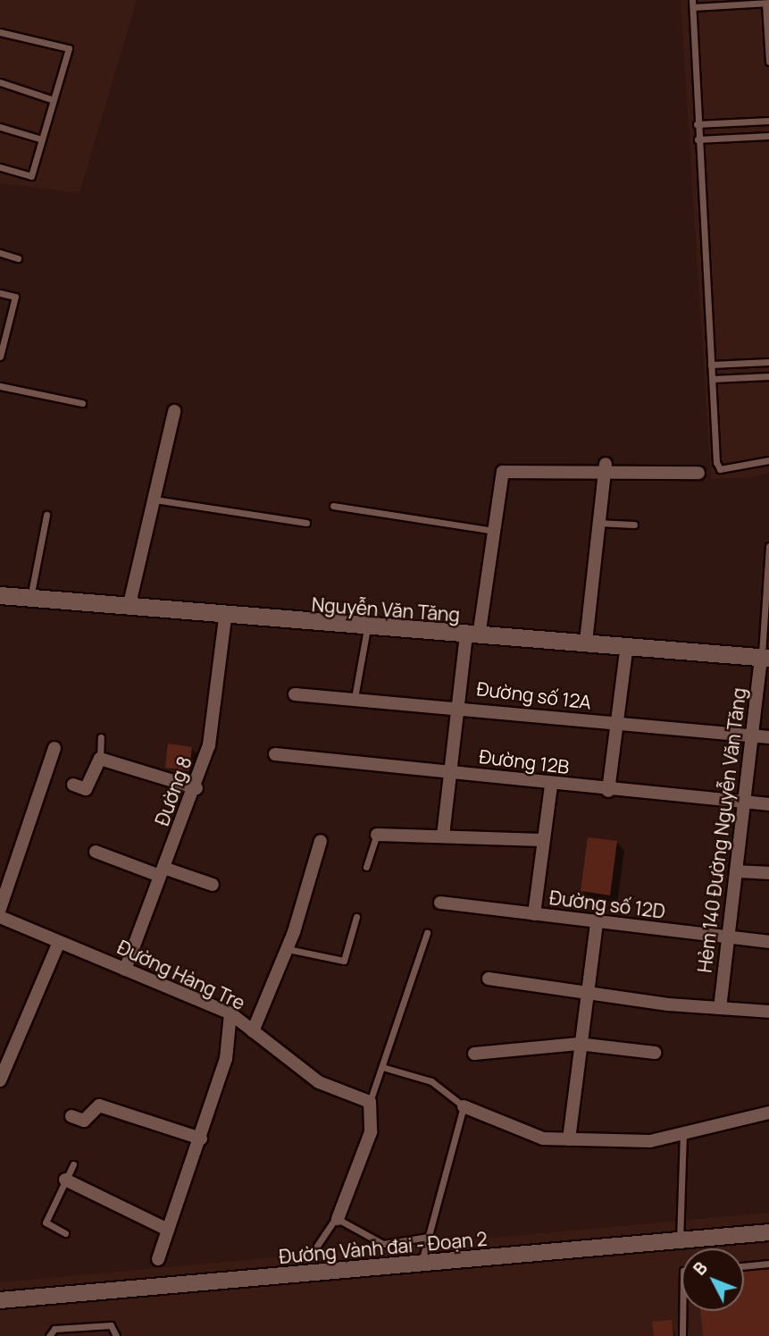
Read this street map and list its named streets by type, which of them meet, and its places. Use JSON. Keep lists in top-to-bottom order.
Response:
{
  "streets": {
    "main road": ["Nguyễn Văn Tăng"],
    "street": [
      "Đường số 12A",
      "Đường 12B",
      "Đường 8",
      "Hẻm 140 Đường Nguyễn Văn Tăng",
      "Đường số 12D",
      "Đường Hàng Tre",
      "Đường Vành đai - Đoạn 2"
    ]
  },
  "crossings": [
    ["Nguyễn Văn Tăng", "Đường 8"],
    ["Nguyễn Văn Tăng", "Hẻm 140 Đường Nguyễn Văn Tăng"],
    ["Đường số 12A", "Hẻm 140 Đường Nguyễn Văn Tăng"],
    ["Đường 12B", "Hẻm 140 Đường Nguyễn Văn Tăng"],
    ["Đường 8", "Đường Hàng Tre"],
    ["Hẻm 140 Đường Nguyễn Văn Tăng", "Đường số 12D"]
  ],
  "north": "top left"
}
